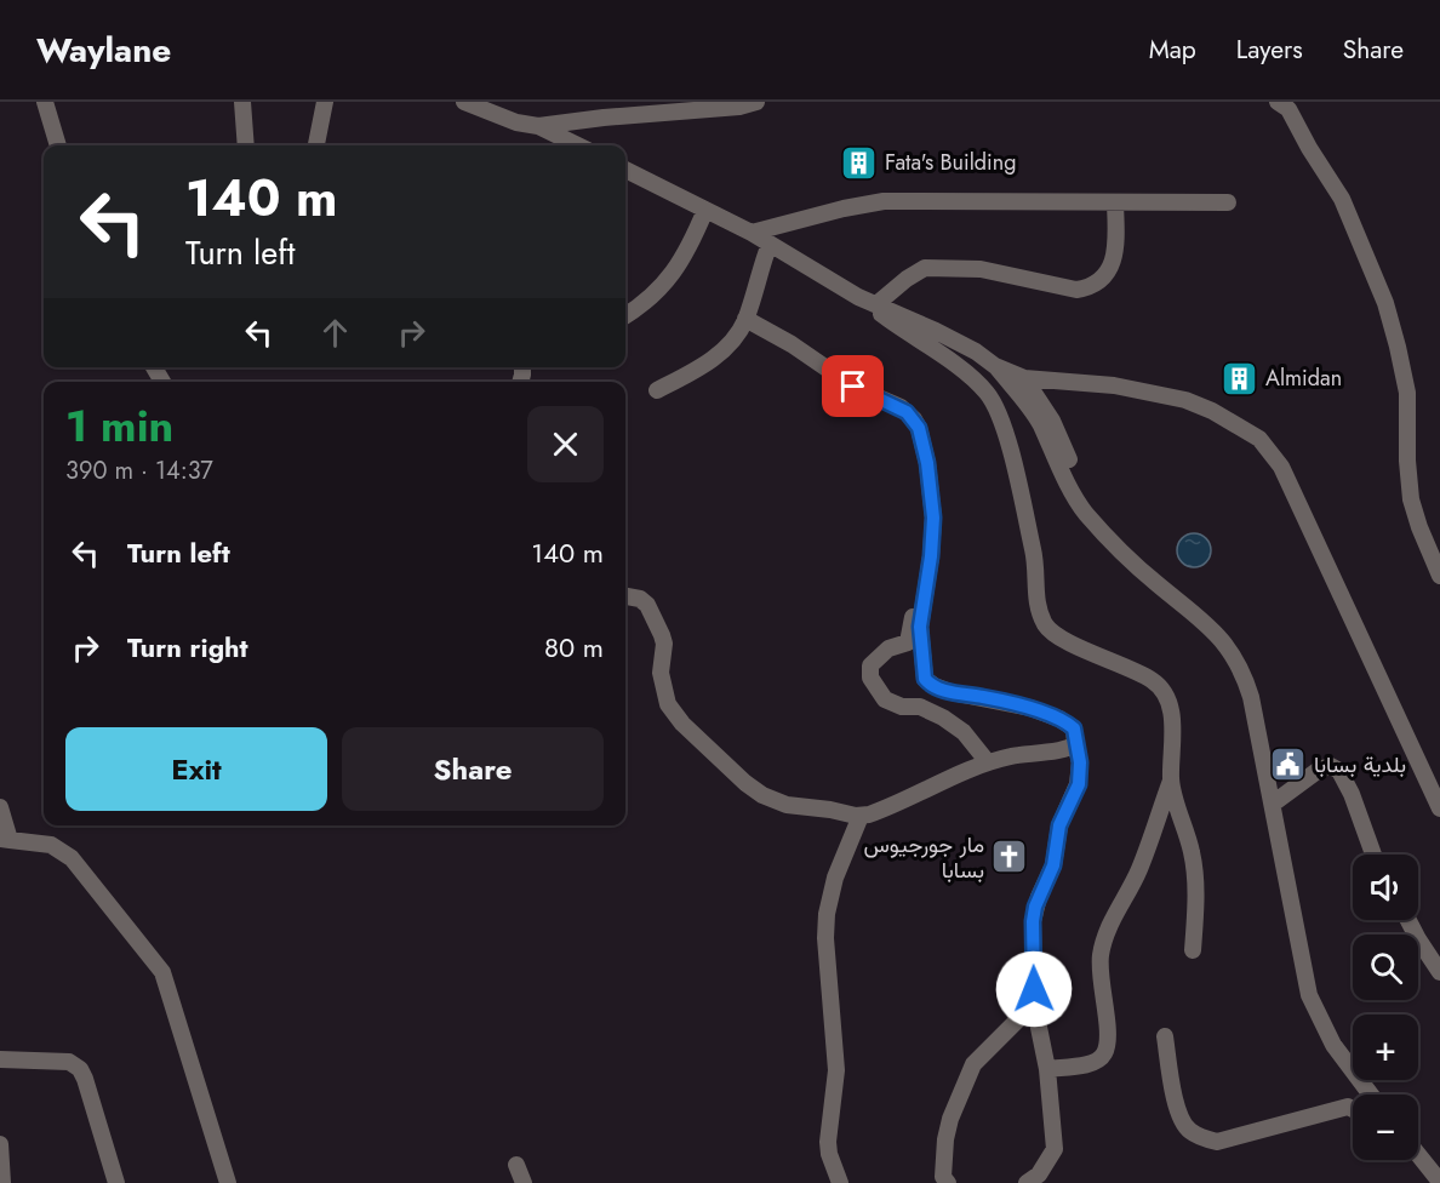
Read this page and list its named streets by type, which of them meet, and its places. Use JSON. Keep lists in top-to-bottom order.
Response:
{
  "places": {
    "building": ["Fata's Building", "Almidan"],
    "public building": ["بلدية بسابا"],
    "church": ["مار جورجيوس بسابا"]
  },
  "page": {
    "header": "Waylane",
    "nav": ["Map", "Layers", "Share"],
    "turn": ["140 m", "Turn left"],
    "heading": ["1 min", "390 m · 14:37"],
    "list": [
      {
        "name": "Turn left",
        "value": "140 m"
      },
      {
        "name": "Turn right",
        "value": "80 m"
      }
    ],
    "buttons": ["Exit", "Share"],
    "map_buttons": ["+", "−"]
  }
}
